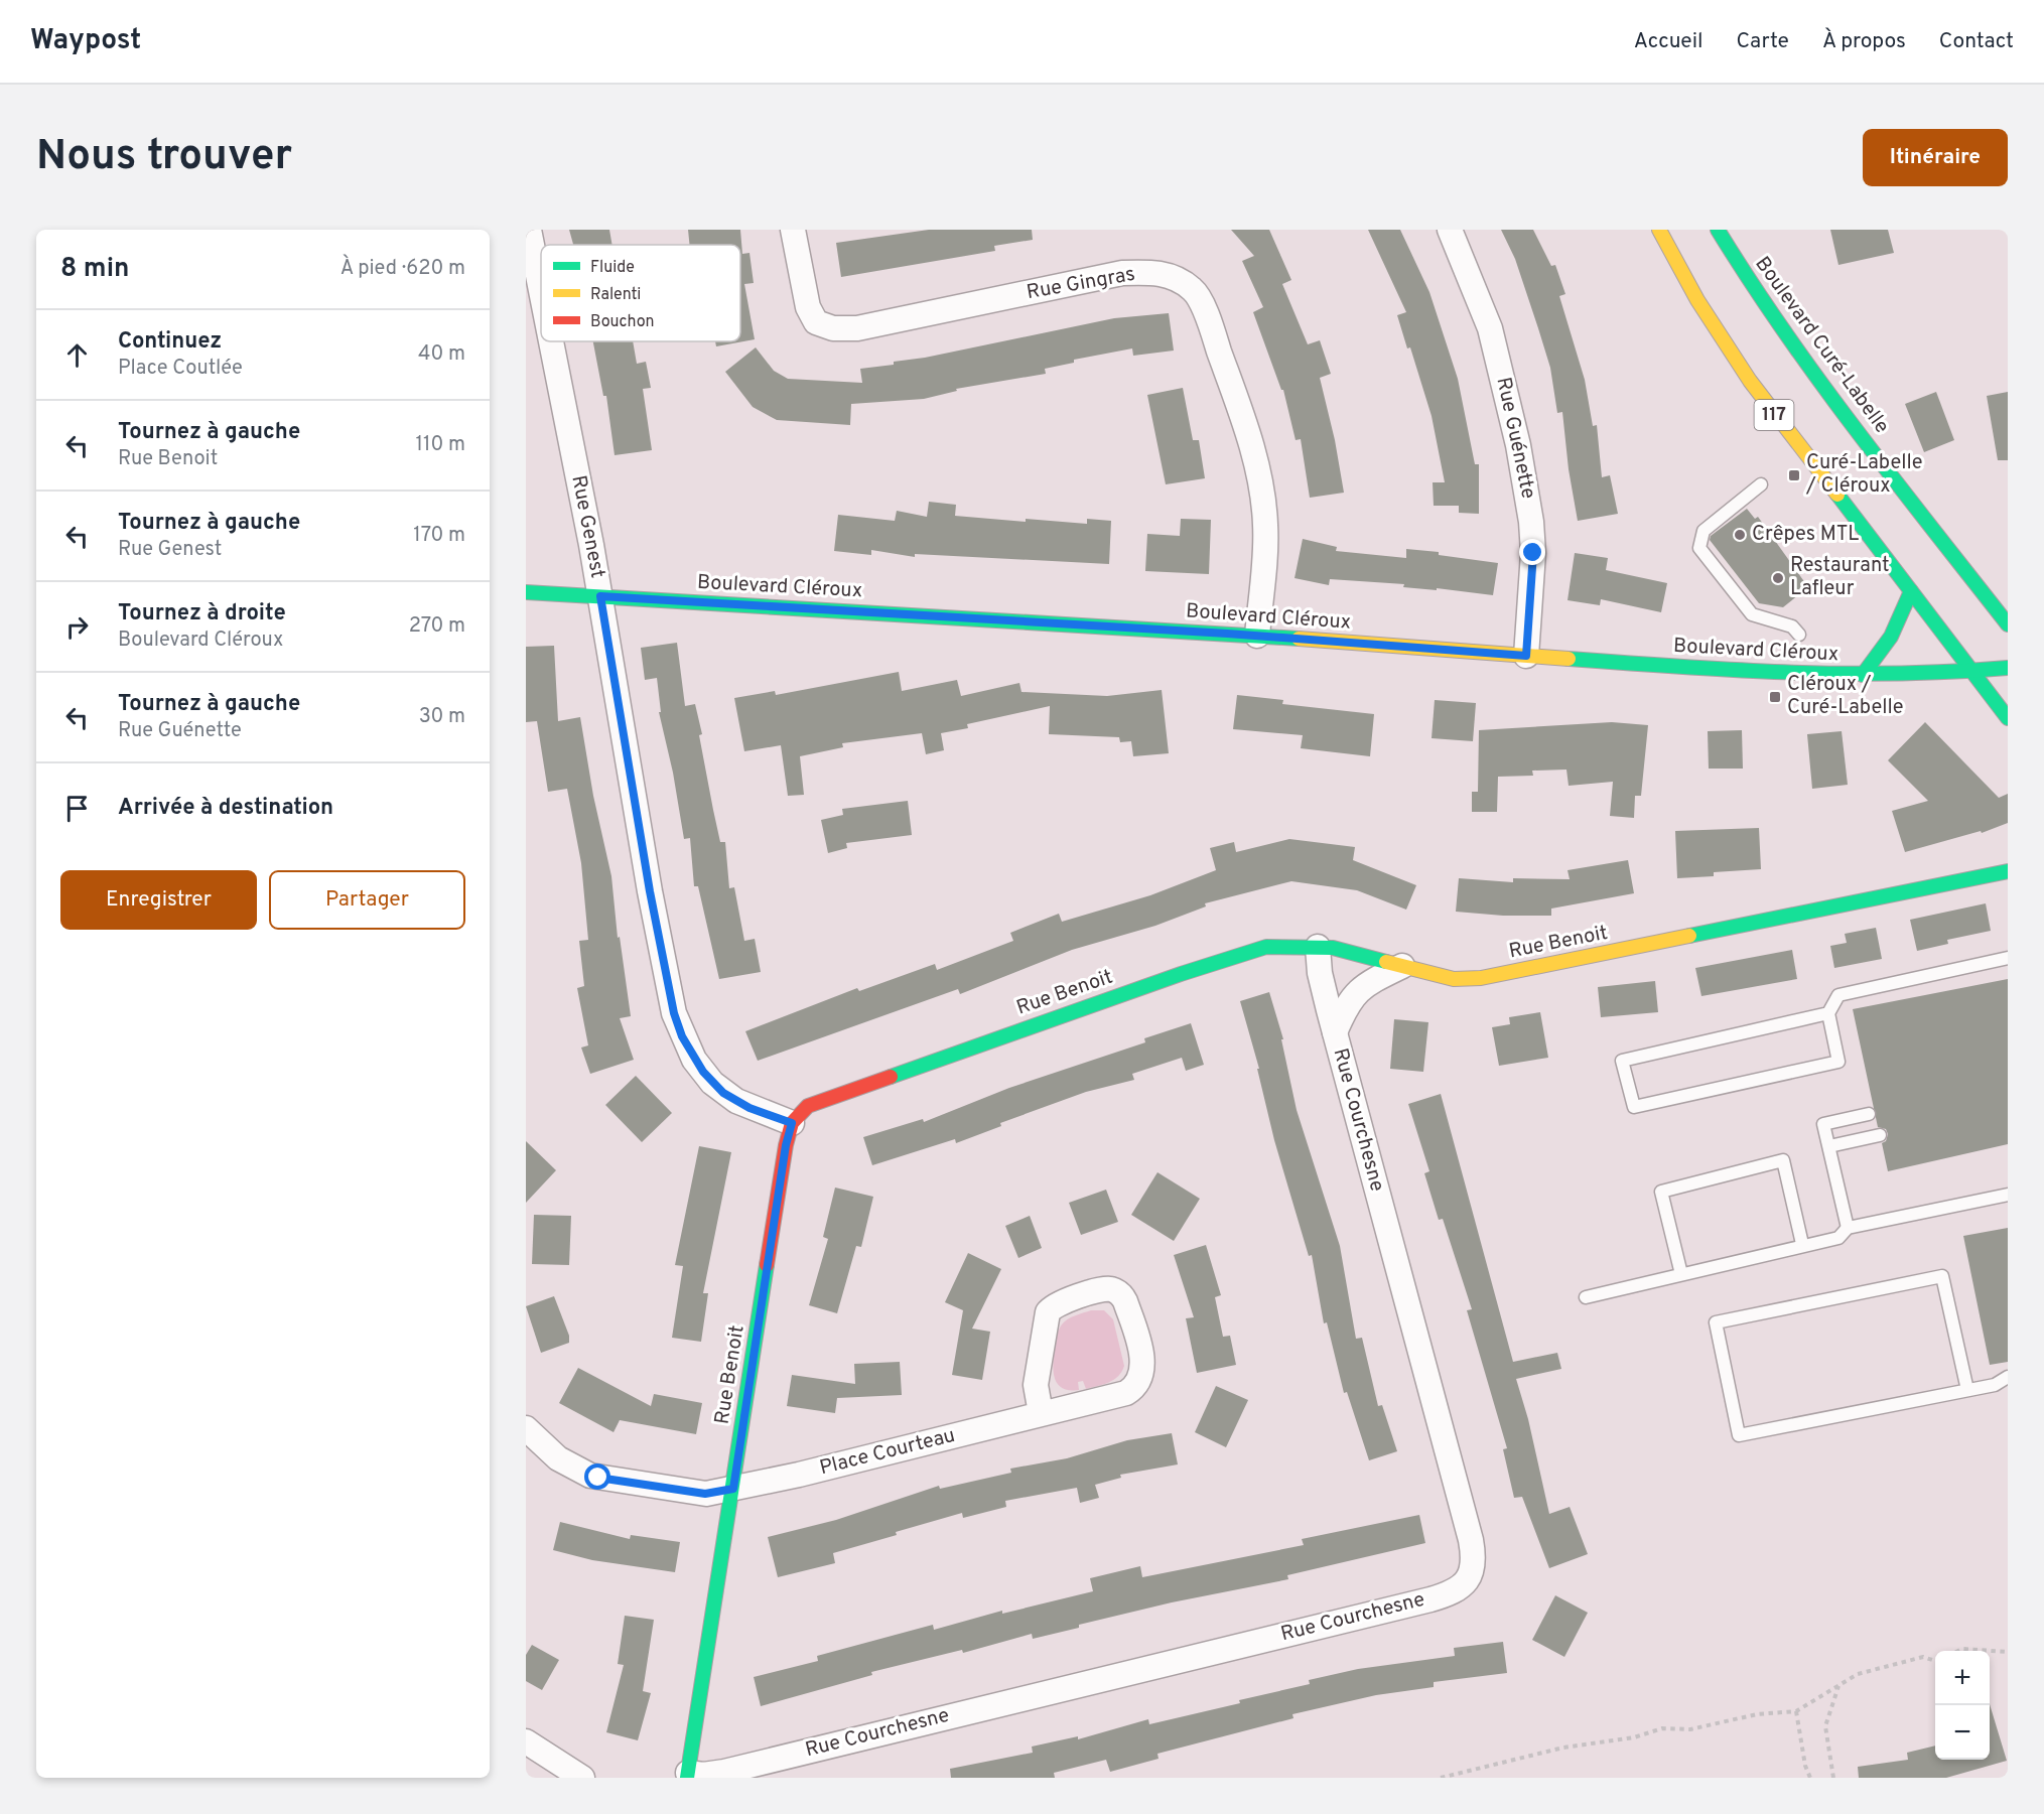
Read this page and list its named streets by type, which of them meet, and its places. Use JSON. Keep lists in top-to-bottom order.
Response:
{
  "streets": {
    "street": [
      "Rue Gingras",
      "Boulevard Curé-Labelle",
      "117",
      "Rue Guénette",
      "Rue Genest",
      "Boulevard Cléroux",
      "Rue Benoit",
      "Rue Courchesne",
      "Place Courteau"
    ]
  },
  "crossings": [
    ["Rue Gingras", "Boulevard Cléroux"],
    ["117", "Boulevard Cléroux"],
    ["Rue Guénette", "Boulevard Cléroux"],
    ["Rue Genest", "Boulevard Cléroux"],
    ["Rue Genest", "Rue Benoit"],
    ["Rue Benoit", "Rue Courchesne"],
    ["Rue Benoit", "Place Courteau"]
  ],
  "places": {
    "transit": ["Curé-Labelle / Cléroux", "Cléroux / Curé-Labelle"],
    "other": ["Crêpes MTL", "Restaurant Lafleur"]
  },
  "legend": ["Fluide", "Ralenti", "Bouchon"],
  "page": {
    "header": "Waypost",
    "nav": [
      "Accueil",
      "Carte",
      "À propos",
      "Contact"
    ],
    "buttons": [
      "Itinéraire",
      ["Enregistrer", "Partager"]
    ],
    "title": "Nous trouver",
    "heading": ["8 min", "À pied · 620 m"],
    "list": [
      ["Continuez", "Place Coutlée", "40 m"],
      ["Tournez à gauche", "Rue Benoit", "110 m"],
      ["Tournez à gauche", "Rue Genest", "170 m"],
      ["Tournez à droite", "Boulevard Cléroux", "270 m"],
      ["Tournez à gauche", "Rue Guénette", "30 m"],
      "Arrivée à destination"
    ],
    "map_buttons": ["+", "−"]
  }
}
